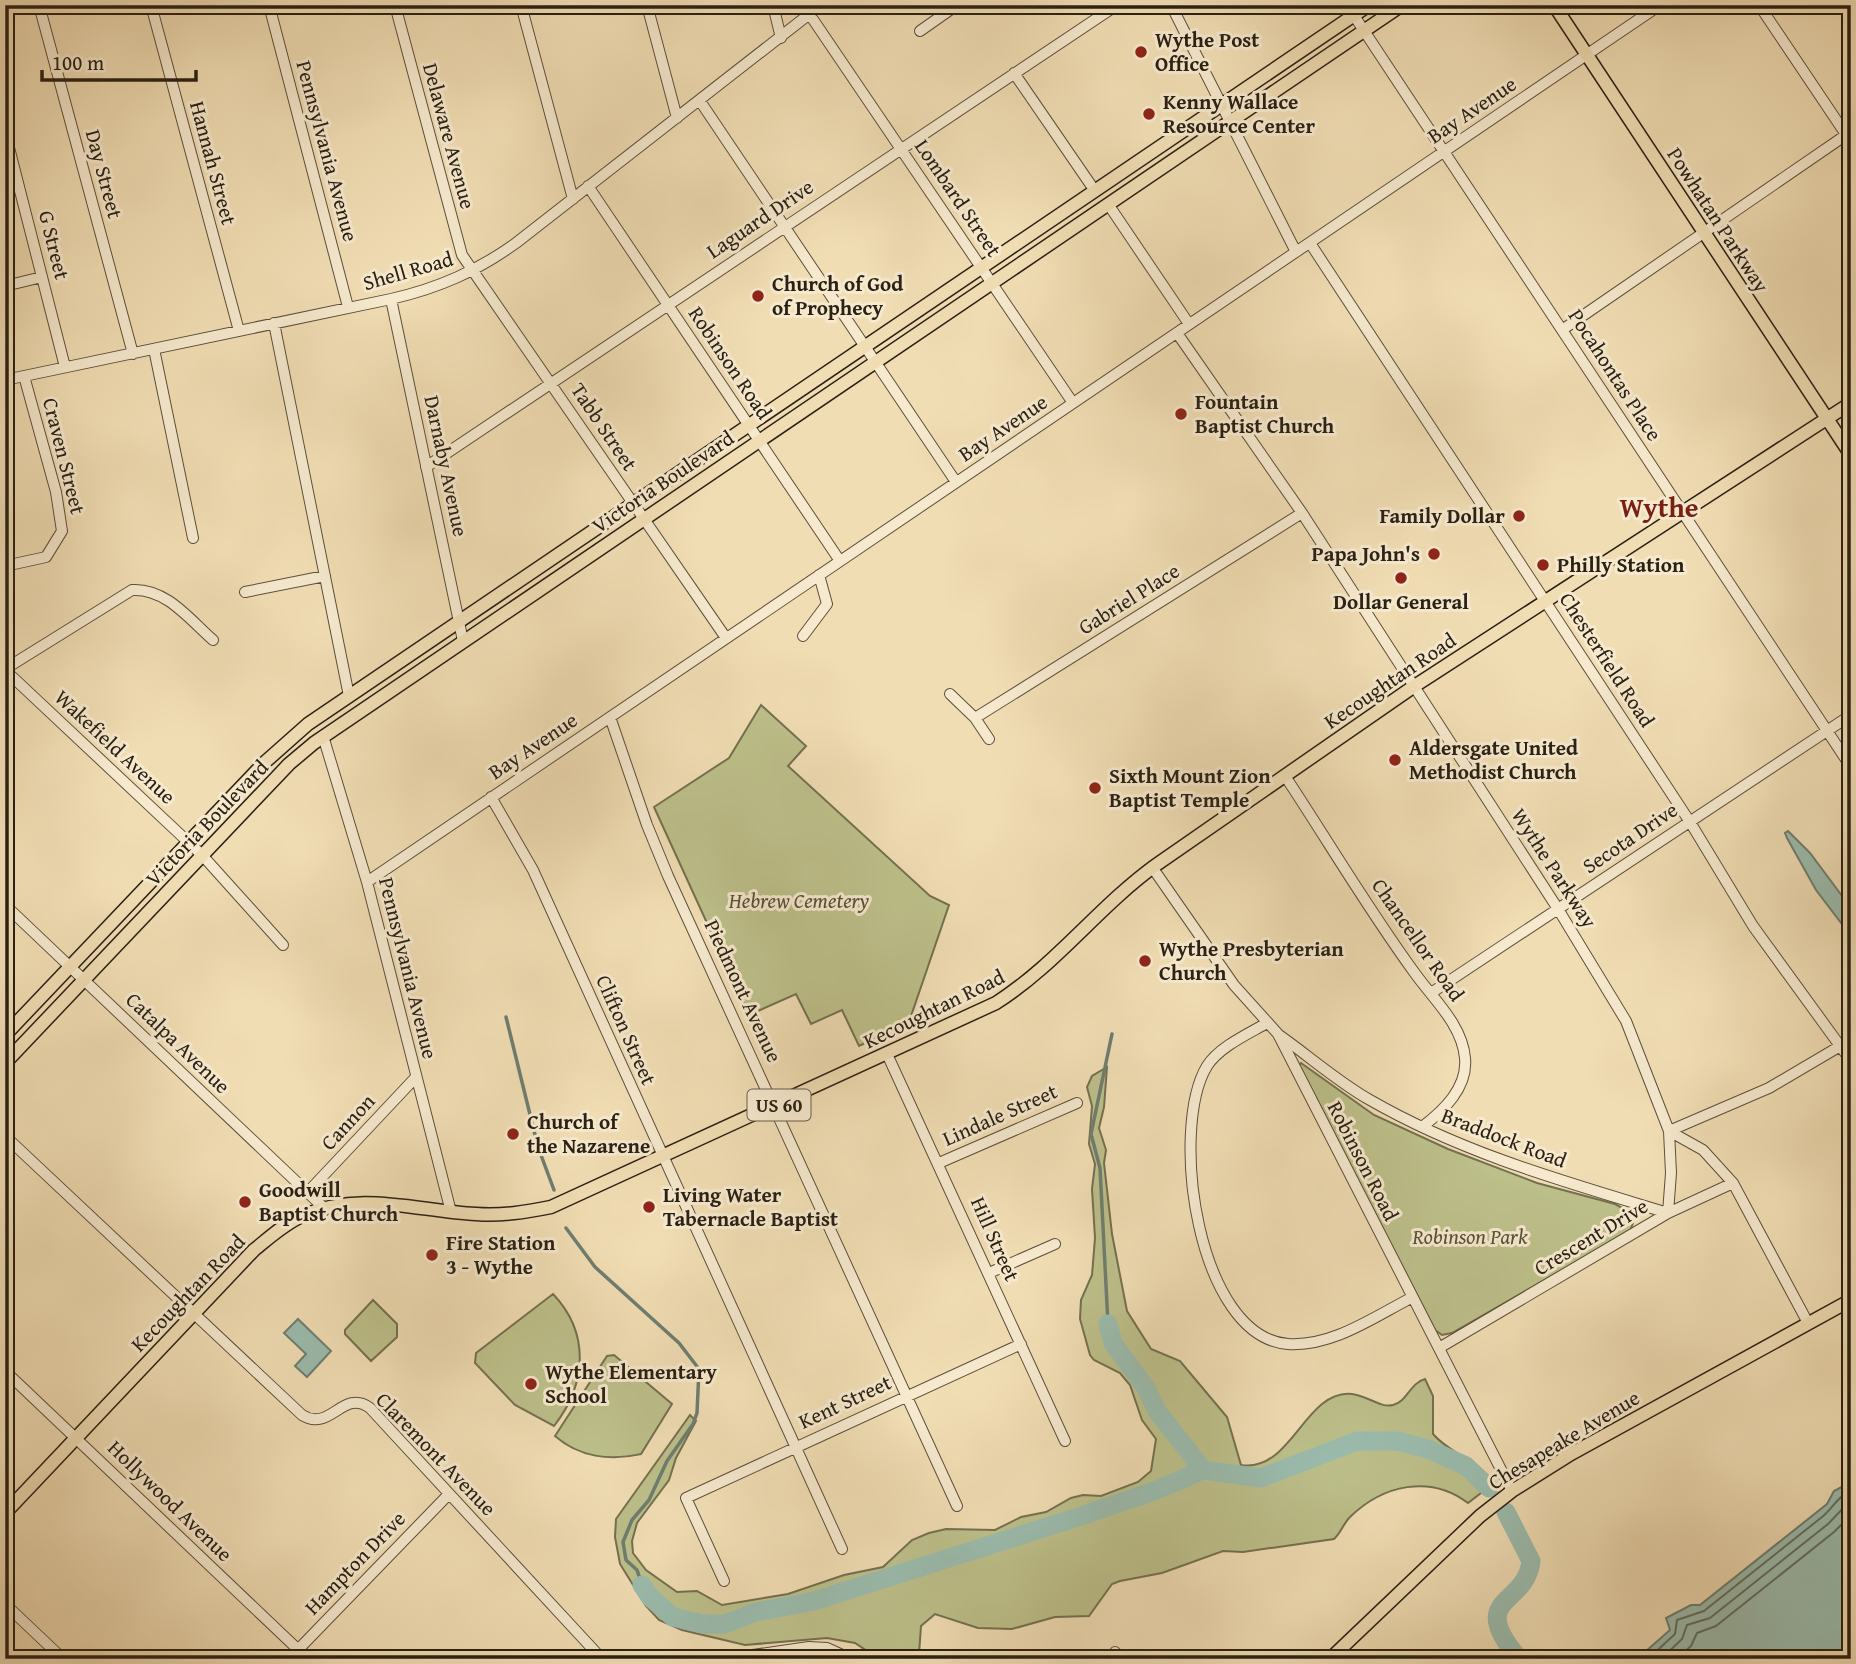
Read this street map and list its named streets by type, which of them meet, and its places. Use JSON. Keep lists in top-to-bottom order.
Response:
{
  "streets": {
    "main road": [
      "Powhatan Parkway",
      "Victoria Boulevard",
      "Kecoughtan Road",
      "US 60",
      "Chesapeake Avenue"
    ],
    "street": [
      "Bay Avenue",
      "Delaware Avenue",
      "Pennsylvania Avenue",
      "Hannah Street",
      "Day Street",
      "Lombard Street",
      "Laguard Drive",
      "G Street",
      "Shell Road",
      "Robinson Road",
      "Pocahontas Place",
      "Tabb Street",
      "Craven Street",
      "Darnaby Avenue",
      "Gabriel Place",
      "Chesterfield Road",
      "Wakefield Avenue",
      "Secota Drive",
      "Wythe Parkway",
      "Chancellor Road",
      "Piedmont Avenue",
      "Clifton Street",
      "Catalpa Avenue",
      "Lindale Street",
      "Cannon",
      "Braddock Road",
      "Crescent Drive",
      "Hill Street",
      "Kent Street",
      "Claremont Avenue",
      "Hollywood Avenue",
      "Hampton Drive"
    ]
  },
  "crossings": [
    ["Bay Avenue", "Pennsylvania Avenue"],
    ["Bay Avenue", "Lombard Street"],
    ["Bay Avenue", "Powhatan Parkway"],
    ["Bay Avenue", "Robinson Road"],
    ["Bay Avenue", "Pocahontas Place"],
    ["Bay Avenue", "Tabb Street"],
    ["Bay Avenue", "Chesterfield Road"],
    ["Bay Avenue", "Wythe Parkway"],
    ["Bay Avenue", "Piedmont Avenue"],
    ["Bay Avenue", "Clifton Street"],
    ["Delaware Avenue", "Shell Road"],
    ["Delaware Avenue", "Tabb Street"],
    ["Pennsylvania Avenue", "Shell Road"],
    ["Pennsylvania Avenue", "Victoria Boulevard"],
    ["Pennsylvania Avenue", "Kecoughtan Road"],
    ["Pennsylvania Avenue", "Cannon"],
    ["Hannah Street", "Shell Road"],
    ["Day Street", "Shell Road"],
    ["Lombard Street", "Laguard Drive"],
    ["Lombard Street", "Shell Road"],
    ["Lombard Street", "Victoria Boulevard"],
    ["Laguard Drive", "Robinson Road"],
    ["Laguard Drive", "Tabb Street"],
    ["Laguard Drive", "Darnaby Avenue"],
    ["Powhatan Parkway", "Kecoughtan Road"],
    ["G Street", "Shell Road"],
    ["Shell Road", "Robinson Road"],
    ["Shell Road", "Tabb Street"],
    ["Shell Road", "Craven Street"],
    ["Shell Road", "Darnaby Avenue"],
    ["Robinson Road", "Victoria Boulevard"],
    ["Robinson Road", "Kecoughtan Road"],
    ["Robinson Road", "Braddock Road"],
    ["Robinson Road", "Crescent Drive"],
    ["Robinson Road", "Chesapeake Avenue"],
    ["Pocahontas Place", "Victoria Boulevard"],
    ["Pocahontas Place", "Kecoughtan Road"],
    ["Pocahontas Place", "Secota Drive"],
    ["Tabb Street", "Victoria Boulevard"],
    ["Darnaby Avenue", "Victoria Boulevard"],
    ["Victoria Boulevard", "Wakefield Avenue"],
    ["Victoria Boulevard", "Catalpa Avenue"],
    ["Gabriel Place", "Wythe Parkway"],
    ["Chesterfield Road", "Kecoughtan Road"],
    ["Chesterfield Road", "Secota Drive"],
    ["Kecoughtan Road", "Wythe Parkway"],
    ["Kecoughtan Road", "Chancellor Road"],
    ["Kecoughtan Road", "Piedmont Avenue"],
    ["Kecoughtan Road", "Clifton Street"],
    ["Kecoughtan Road", "Catalpa Avenue"],
    ["Kecoughtan Road", "Hill Street"],
    ["Kecoughtan Road", "Claremont Avenue"],
    ["Kecoughtan Road", "Hollywood Avenue"],
    ["Secota Drive", "Wythe Parkway"],
    ["Secota Drive", "Chancellor Road"],
    ["Wythe Parkway", "Crescent Drive"],
    ["Chancellor Road", "Braddock Road"],
    ["Piedmont Avenue", "Kent Street"],
    ["Clifton Street", "Kent Street"],
    ["Catalpa Avenue", "Cannon"],
    ["Lindale Street", "Hill Street"],
    ["Braddock Road", "Crescent Drive"],
    ["Hill Street", "Kent Street"],
    ["Claremont Avenue", "Hampton Drive"],
    ["Hollywood Avenue", "Hampton Drive"]
  ],
  "districts": ["Wythe"],
  "parks": ["Hebrew Cemetery", "Robinson Park"],
  "places": [
    "Wythe Post Office",
    "Kenny Wallace Resource Center",
    "Church of God of Prophecy",
    "Fountain Baptist Church",
    "Family Dollar",
    "Papa John's",
    "Philly Station",
    "Dollar General",
    "Aldersgate United Methodist Church",
    "Sixth Mount Zion Baptist Temple",
    "Wythe Presbyterian Church",
    "Church of the Nazarene",
    "Goodwill Baptist Church",
    "Living Water Tabernacle Baptist",
    "Fire Station 3 - Wythe",
    "Wythe Elementary School"
  ],
  "scale_bar": "100 m"
}
